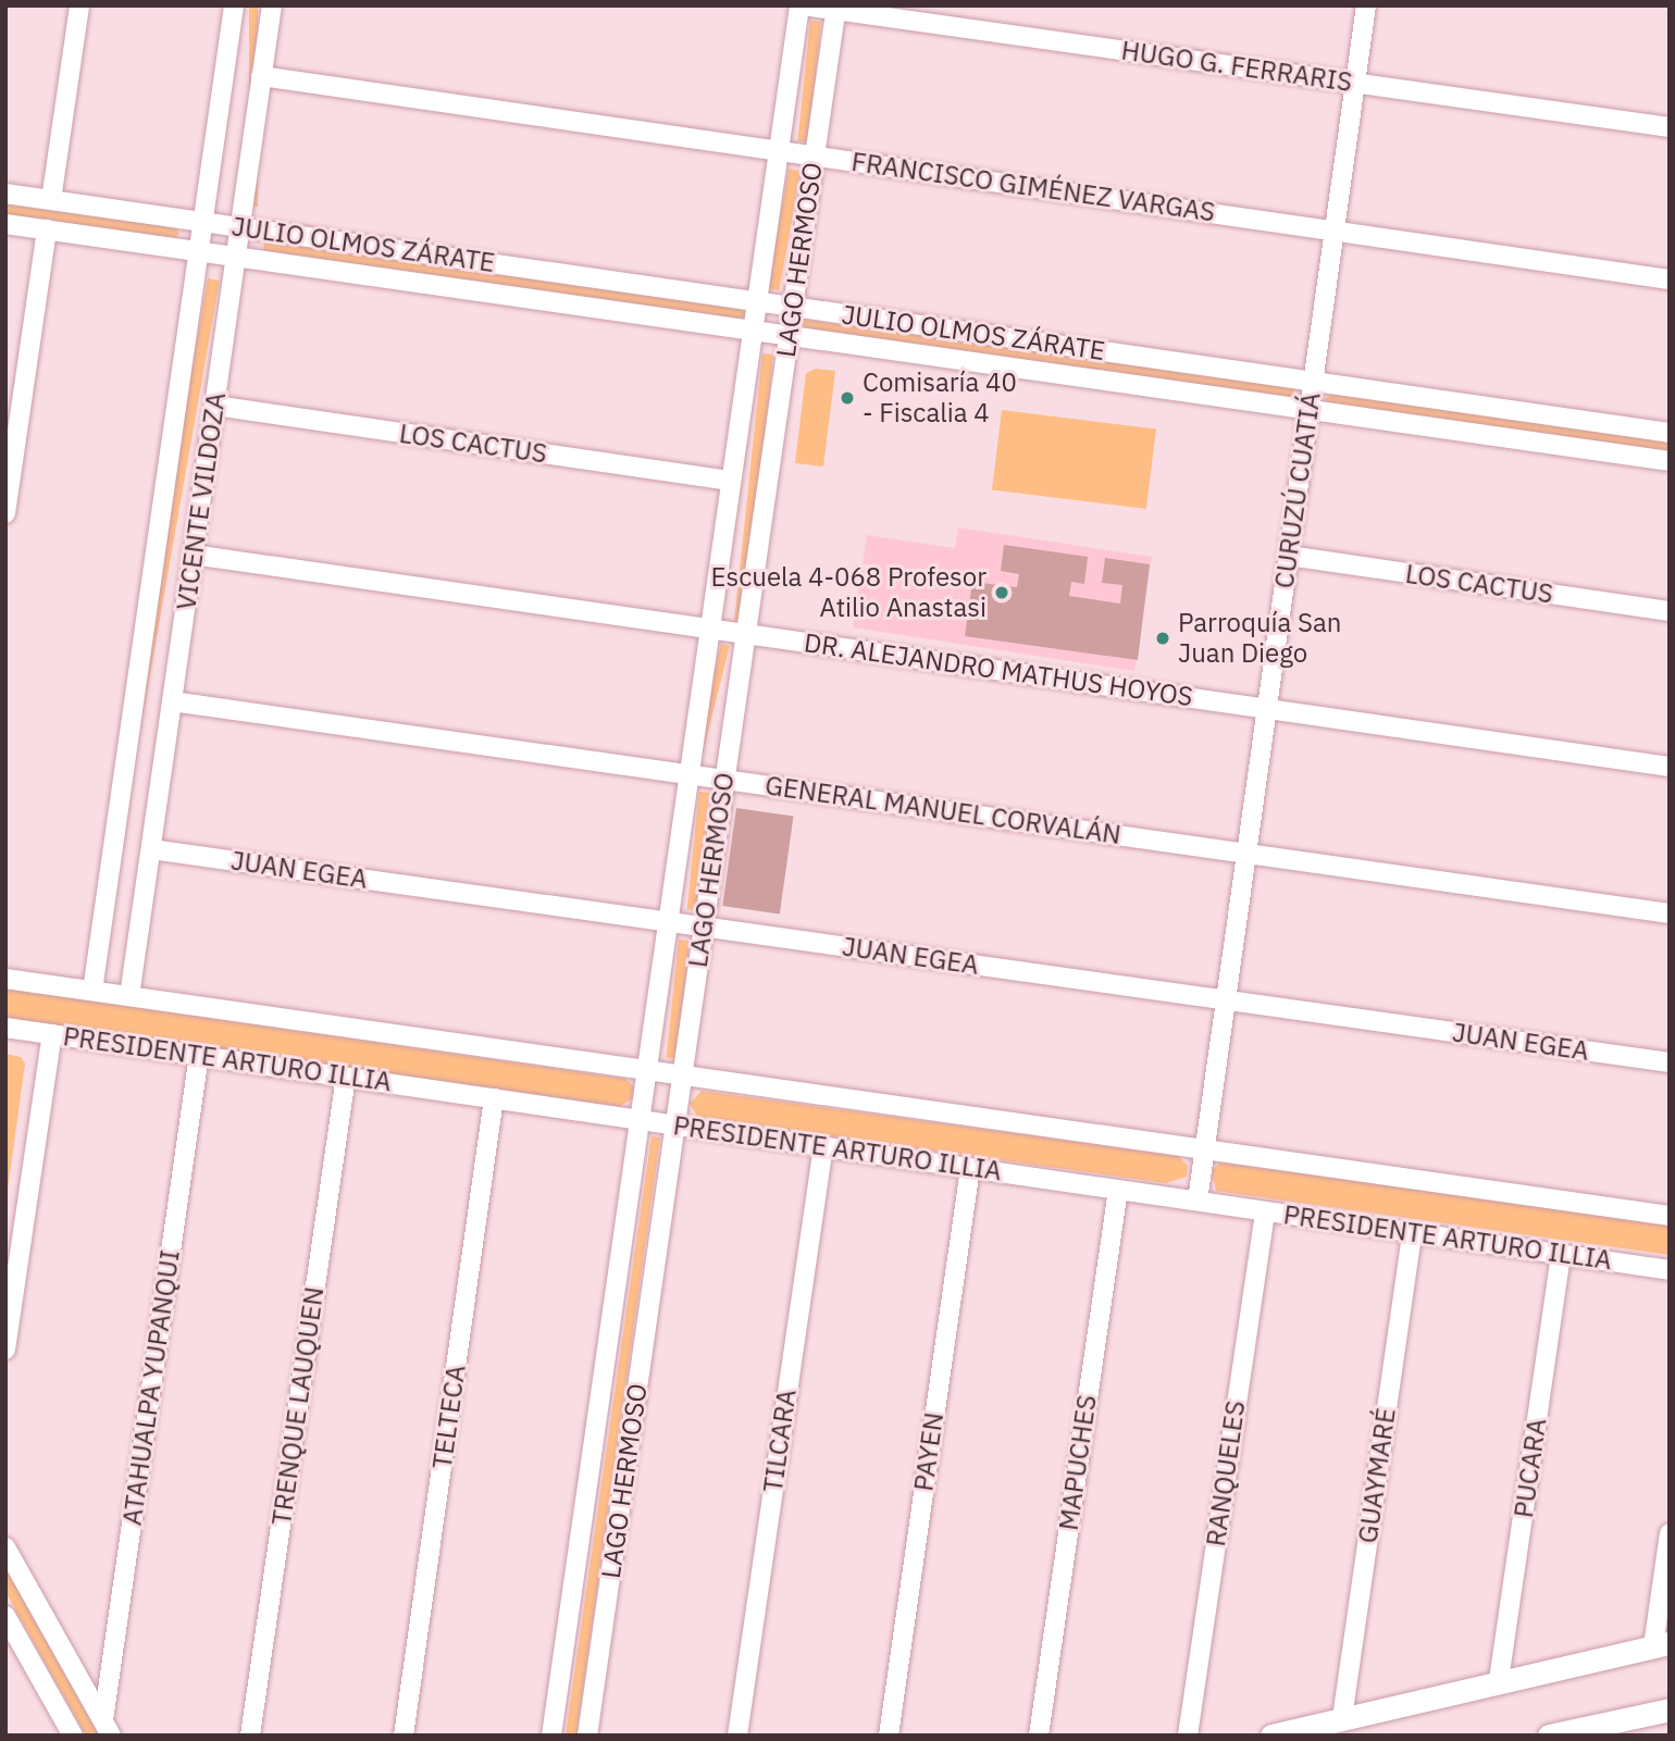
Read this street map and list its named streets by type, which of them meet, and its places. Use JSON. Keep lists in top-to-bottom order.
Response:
{
  "streets": {
    "street": [
      "HUGO G. FERRARIS",
      "FRANCISCO GIMÉNEZ VARGAS",
      "JULIO OLMOS ZÁRATE",
      "LAGO HERMOSO",
      "LOS CACTUS",
      "CURUZÚ CUATIÁ",
      "VICENTE VILDOZA",
      "DR. ALEJANDRO MATHUS HOYOS",
      "GENERAL MANUEL CORVALÁN",
      "JUAN EGEA",
      "PRESIDENTE ARTURO ILLIA",
      "ATAHUALPA YUPANQUI",
      "TRENQUE LAUQUEN",
      "TELTECA",
      "TILCARA",
      "PAYEN",
      "MAPUCHES",
      "PUCARA",
      "RANQUELES",
      "GUAYMARÉ"
    ]
  },
  "crossings": [
    ["HUGO G. FERRARIS", "LAGO HERMOSO"],
    ["HUGO G. FERRARIS", "CURUZÚ CUATIÁ"],
    ["FRANCISCO GIMÉNEZ VARGAS", "LAGO HERMOSO"],
    ["FRANCISCO GIMÉNEZ VARGAS", "CURUZÚ CUATIÁ"],
    ["FRANCISCO GIMÉNEZ VARGAS", "VICENTE VILDOZA"],
    ["JULIO OLMOS ZÁRATE", "LAGO HERMOSO"],
    ["JULIO OLMOS ZÁRATE", "CURUZÚ CUATIÁ"],
    ["JULIO OLMOS ZÁRATE", "VICENTE VILDOZA"],
    ["LAGO HERMOSO", "LOS CACTUS"],
    ["LAGO HERMOSO", "DR. ALEJANDRO MATHUS HOYOS"],
    ["LAGO HERMOSO", "GENERAL MANUEL CORVALÁN"],
    ["LAGO HERMOSO", "JUAN EGEA"],
    ["LAGO HERMOSO", "PRESIDENTE ARTURO ILLIA"],
    ["LOS CACTUS", "CURUZÚ CUATIÁ"],
    ["LOS CACTUS", "VICENTE VILDOZA"],
    ["CURUZÚ CUATIÁ", "DR. ALEJANDRO MATHUS HOYOS"],
    ["CURUZÚ CUATIÁ", "GENERAL MANUEL CORVALÁN"],
    ["CURUZÚ CUATIÁ", "JUAN EGEA"],
    ["CURUZÚ CUATIÁ", "PRESIDENTE ARTURO ILLIA"],
    ["VICENTE VILDOZA", "DR. ALEJANDRO MATHUS HOYOS"],
    ["VICENTE VILDOZA", "GENERAL MANUEL CORVALÁN"],
    ["VICENTE VILDOZA", "JUAN EGEA"],
    ["VICENTE VILDOZA", "PRESIDENTE ARTURO ILLIA"],
    ["PRESIDENTE ARTURO ILLIA", "ATAHUALPA YUPANQUI"],
    ["PRESIDENTE ARTURO ILLIA", "TRENQUE LAUQUEN"],
    ["PRESIDENTE ARTURO ILLIA", "TELTECA"],
    ["PRESIDENTE ARTURO ILLIA", "TILCARA"],
    ["PRESIDENTE ARTURO ILLIA", "PAYEN"],
    ["PRESIDENTE ARTURO ILLIA", "MAPUCHES"],
    ["PRESIDENTE ARTURO ILLIA", "PUCARA"],
    ["PRESIDENTE ARTURO ILLIA", "RANQUELES"],
    ["PRESIDENTE ARTURO ILLIA", "GUAYMARÉ"]
  ],
  "places": ["Comisaría 40 - Fiscalia 4", "Escuela 4-068 Profesor Atilio Anastasi", "Parroquía San Juan Diego"]
}
